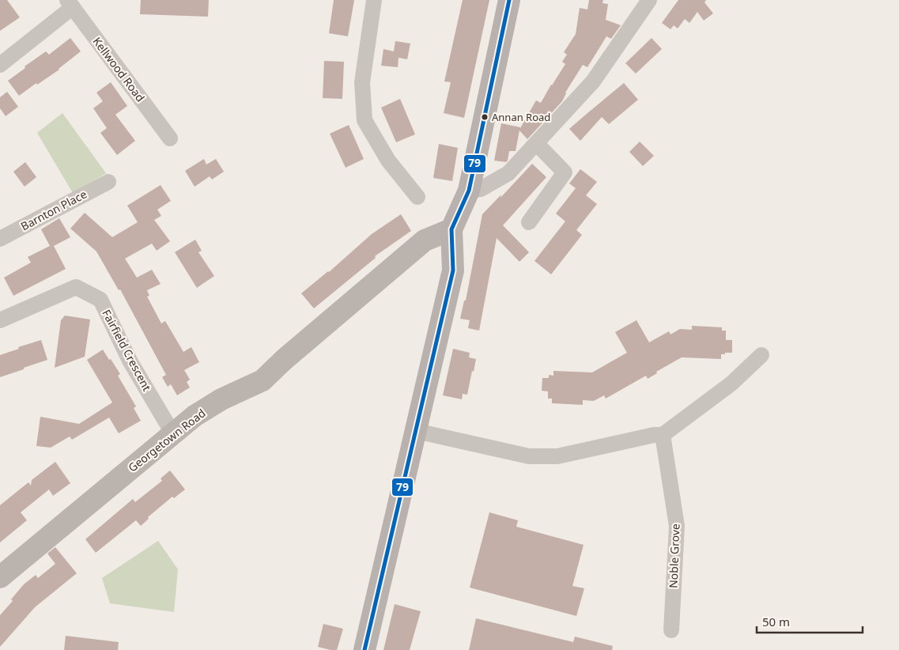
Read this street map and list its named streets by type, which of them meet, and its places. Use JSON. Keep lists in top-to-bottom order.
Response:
{
  "streets": {
    "street": [
      "Kellwood Road",
      "Barnton Place",
      "Fairfield Crescent",
      "Georgetown Road",
      "Noble Grove"
    ]
  },
  "crossings": [
    ["Fairfield Crescent", "Georgetown Road"]
  ],
  "places": ["Annan Road"],
  "lines": ["transit line 79"],
  "scale_bar": "50 m"
}
